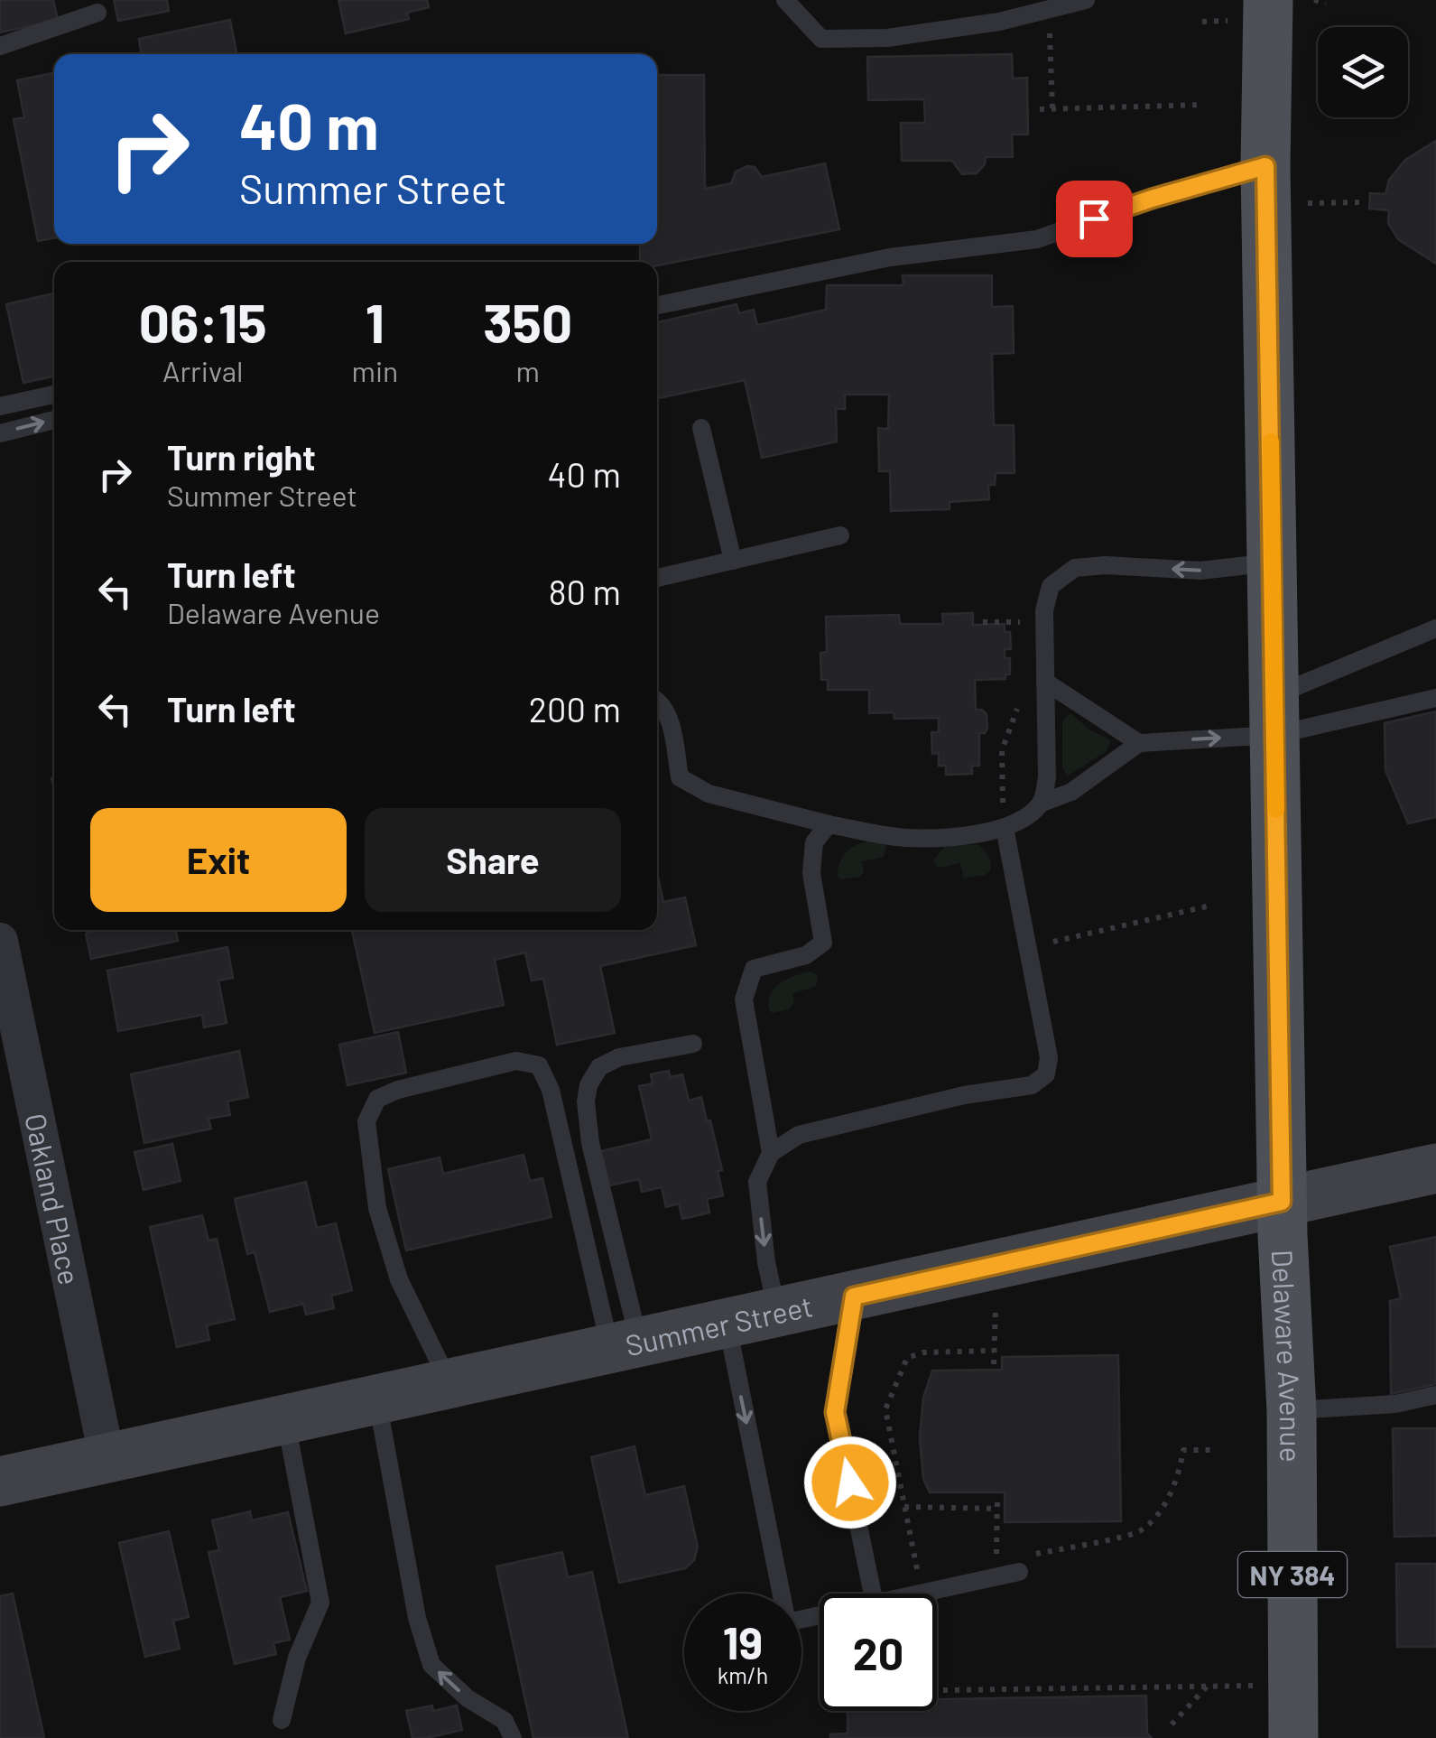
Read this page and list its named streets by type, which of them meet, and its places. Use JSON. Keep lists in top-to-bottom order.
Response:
{
  "streets": {
    "main road": ["Delaware Avenue", "NY 384"],
    "street": ["Oakland Place", "Summer Street"]
  },
  "crossings": [
    ["Oakland Place", "Summer Street"],
    ["Summer Street", "Delaware Avenue"]
  ],
  "page": {
    "turn": ["40 m", "Summer Street"],
    "eta": [
      "06:15",
      "Arrival",
      "1",
      "min",
      "350",
      "m"
    ],
    "list": [
      {
        "name": "Turn right",
        "note": "Summer Street",
        "value": "40 m"
      },
      {
        "name": "Turn left",
        "note": "Delaware Avenue",
        "value": "80 m"
      },
      {
        "name": "Turn left",
        "value": "200 m"
      }
    ],
    "buttons": ["Exit", "Share"],
    "speed": "19 km/h",
    "limit": "20"
  }
}
